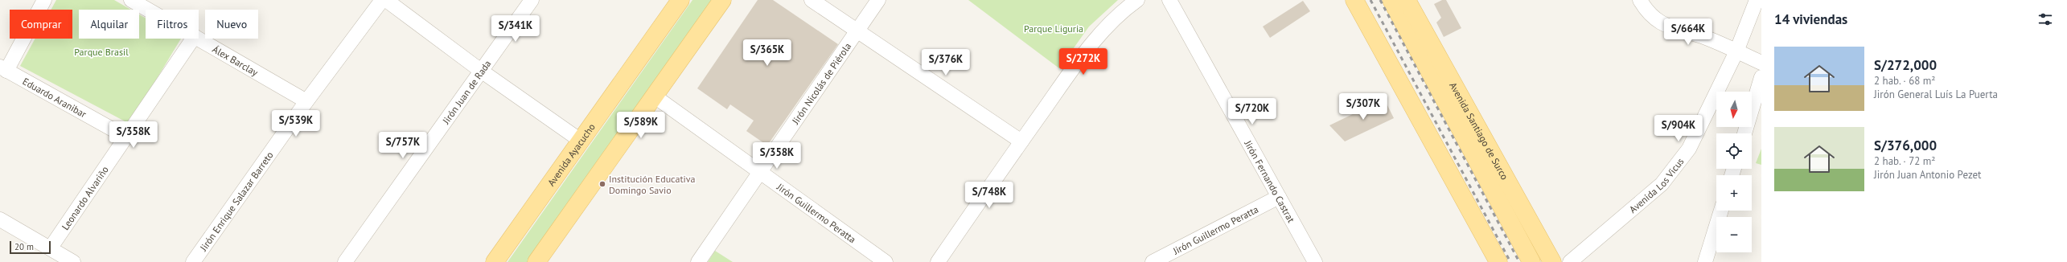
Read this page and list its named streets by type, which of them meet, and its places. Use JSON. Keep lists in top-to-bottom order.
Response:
{
  "streets": {
    "main road": ["Avenida Santiago de Surco", "Avenida Ayacucho"],
    "street": [
      "Álex Barclay",
      "Jirón Nicolás de Piérola",
      "Jirón Juan de Rada",
      "Eduardo Aranibar",
      "Jirón Fernando Castrat",
      "Avenida Los Vicus",
      "Leonardo Alvariño",
      "Jirón Enrique Salazar Barreto",
      "Jirón Guillermo Peratta"
    ]
  },
  "crossings": [
    ["Álex Barclay", "Jirón Enrique Salazar Barreto"],
    ["Jirón Nicolás de Piérola", "Jirón Guillermo Peratta"],
    ["Eduardo Aranibar", "Leonardo Alvariño"],
    ["Jirón Fernando Castrat", "Jirón Guillermo Peratta"]
  ],
  "parks": ["Parque Liguria", "Parque Brasil"],
  "places": ["Institución Educativa Domingo Savio"],
  "scale_bar": "20 m",
  "north": "bottom",
  "page": {
    "heading": "14 viviendas",
    "chip": [
      "Comprar",
      "Alquilar",
      "Filtros",
      "Nuevo"
    ],
    "price": [
      "S/341K",
      "S/664K",
      "S/365K",
      "S/272K",
      "S/376K",
      "S/307K",
      "S/720K",
      "S/539K",
      "S/589K",
      "S/904K",
      "S/358K",
      "S/757K",
      "S/358K",
      "S/748K"
    ],
    "list": [
      {
        "name": "S/272,000",
        "note": "2 hab. · 68 m² · Jirón General Luís La Puerta"
      },
      {
        "name": "S/376,000",
        "note": "2 hab. · 72 m² · Jirón Juan Antonio Pezet"
      }
    ],
    "map_buttons": ["+", "−"],
    "scale": "20 m"
  }
}
